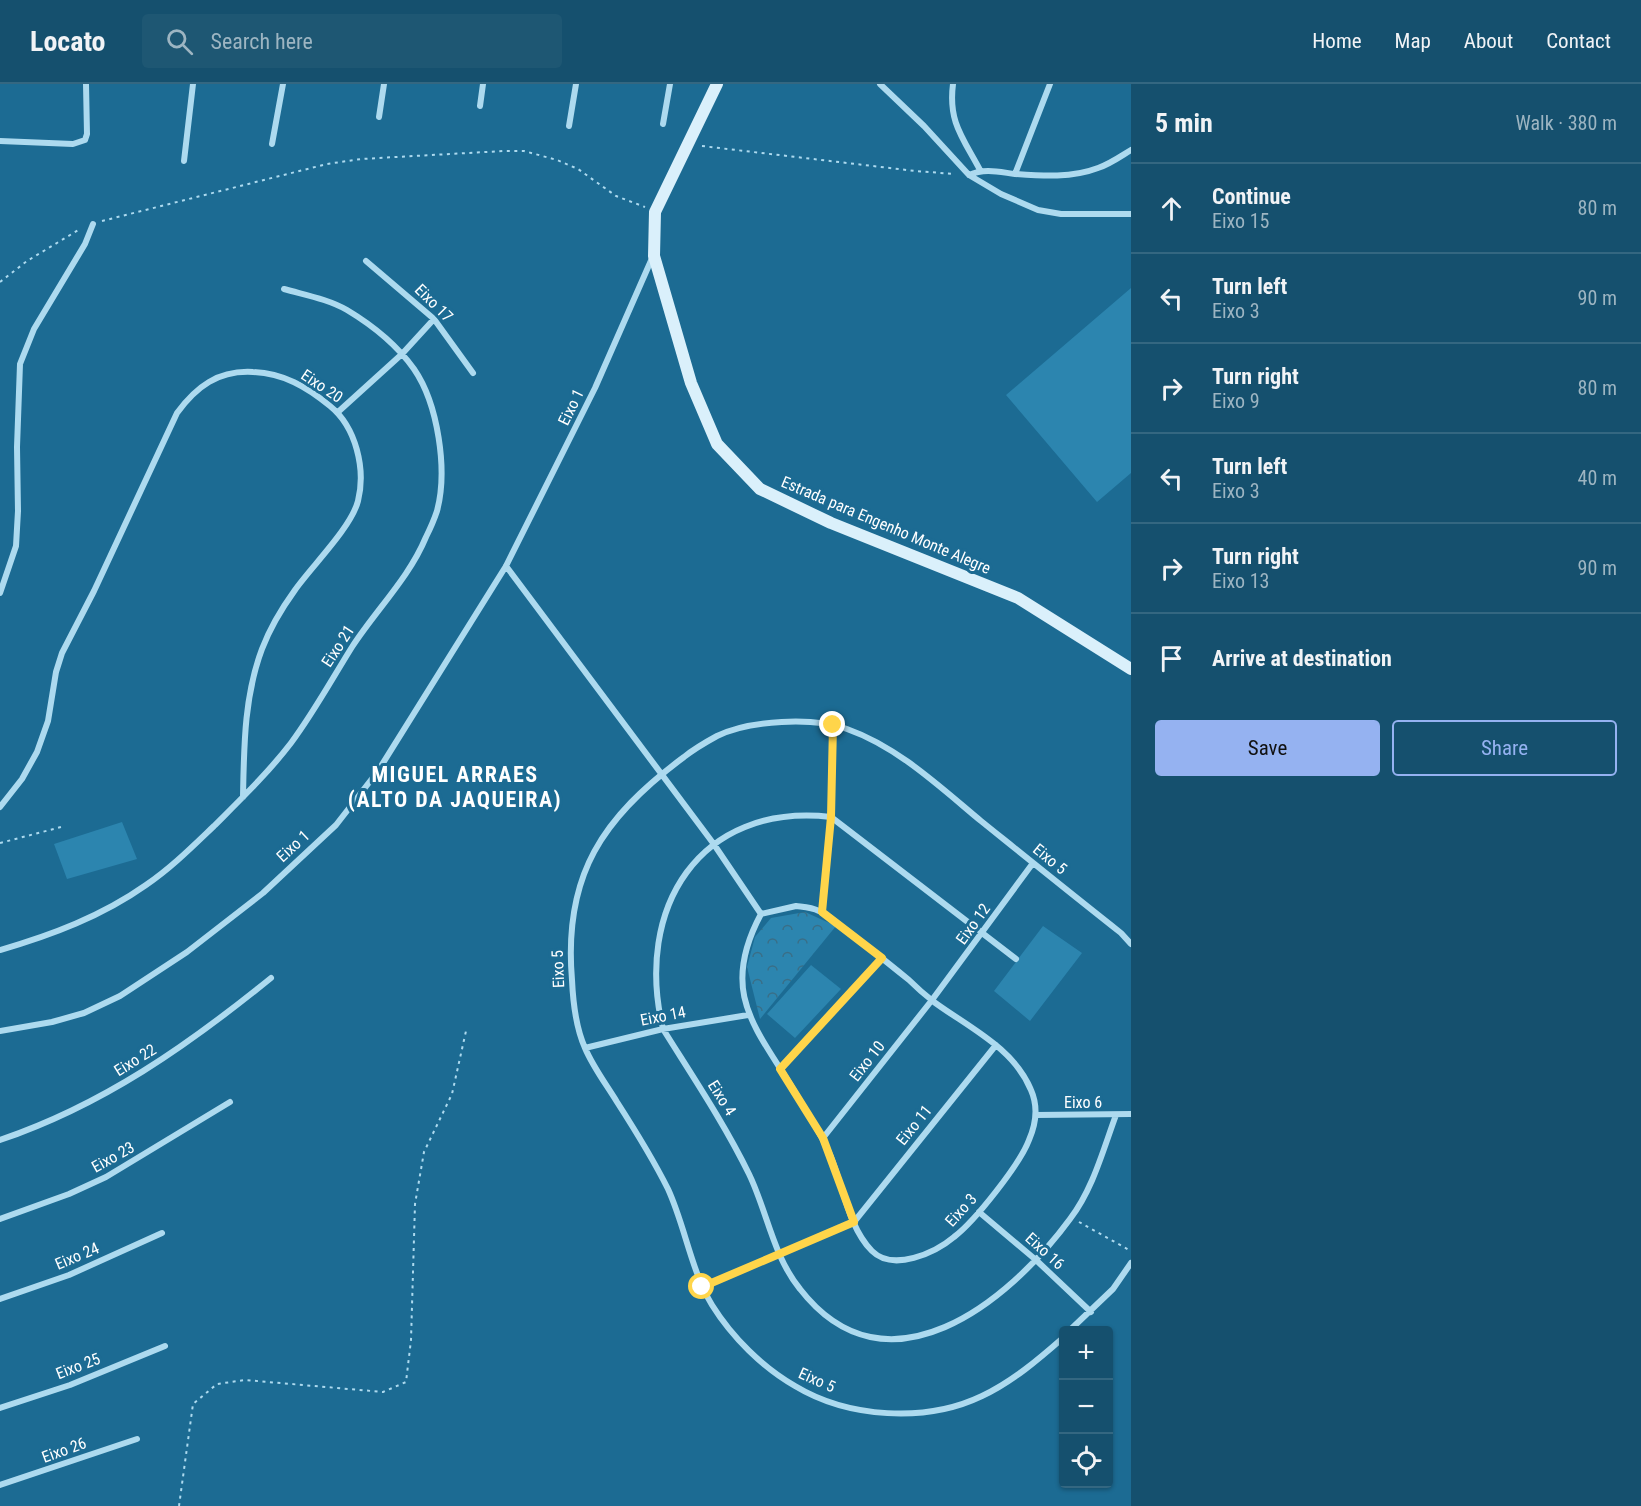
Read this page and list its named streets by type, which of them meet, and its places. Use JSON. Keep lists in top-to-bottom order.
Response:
{
  "streets": {
    "street": [
      "Eixo 17",
      "Eixo 20",
      "Eixo 1",
      "Estrada para Engenho Monte Alegre",
      "Eixo 21",
      "Eixo 5",
      "Eixo 12",
      "Eixo 14",
      "Eixo 22",
      "Eixo 10",
      "Eixo 4",
      "Eixo 6",
      "Eixo 11",
      "Eixo 23",
      "Eixo 3",
      "Eixo 16",
      "Eixo 24",
      "Eixo 25",
      "Eixo 26"
    ]
  },
  "crossings": [
    ["Eixo 20", "Eixo 21"],
    ["Eixo 1", "Estrada para Engenho Monte Alegre"],
    ["Eixo 5", "Eixo 12"],
    ["Eixo 5", "Eixo 14"],
    ["Eixo 12", "Eixo 10"],
    ["Eixo 14", "Eixo 4"],
    ["Eixo 14", "Eixo 3"],
    ["Eixo 10", "Eixo 3"],
    ["Eixo 4", "Eixo 6"],
    ["Eixo 4", "Eixo 16"],
    ["Eixo 6", "Eixo 3"],
    ["Eixo 11", "Eixo 3"],
    ["Eixo 3", "Eixo 16"]
  ],
  "districts": ["MIGUEL ARRAES (ALTO DA JAQUEIRA)"],
  "page": {
    "header": "Locato",
    "search": "Search here",
    "nav": [
      "Home",
      "Map",
      "About",
      "Contact"
    ],
    "heading": ["5 min", "Walk · 380 m"],
    "list": [
      ["Continue", "Eixo 15", "80 m"],
      ["Turn left", "Eixo 3", "90 m"],
      ["Turn right", "Eixo 9", "80 m"],
      ["Turn left", "Eixo 3", "40 m"],
      ["Turn right", "Eixo 13", "90 m"],
      "Arrive at destination"
    ],
    "buttons": ["Save", "Share"],
    "map_buttons": ["+", "−"]
  }
}
